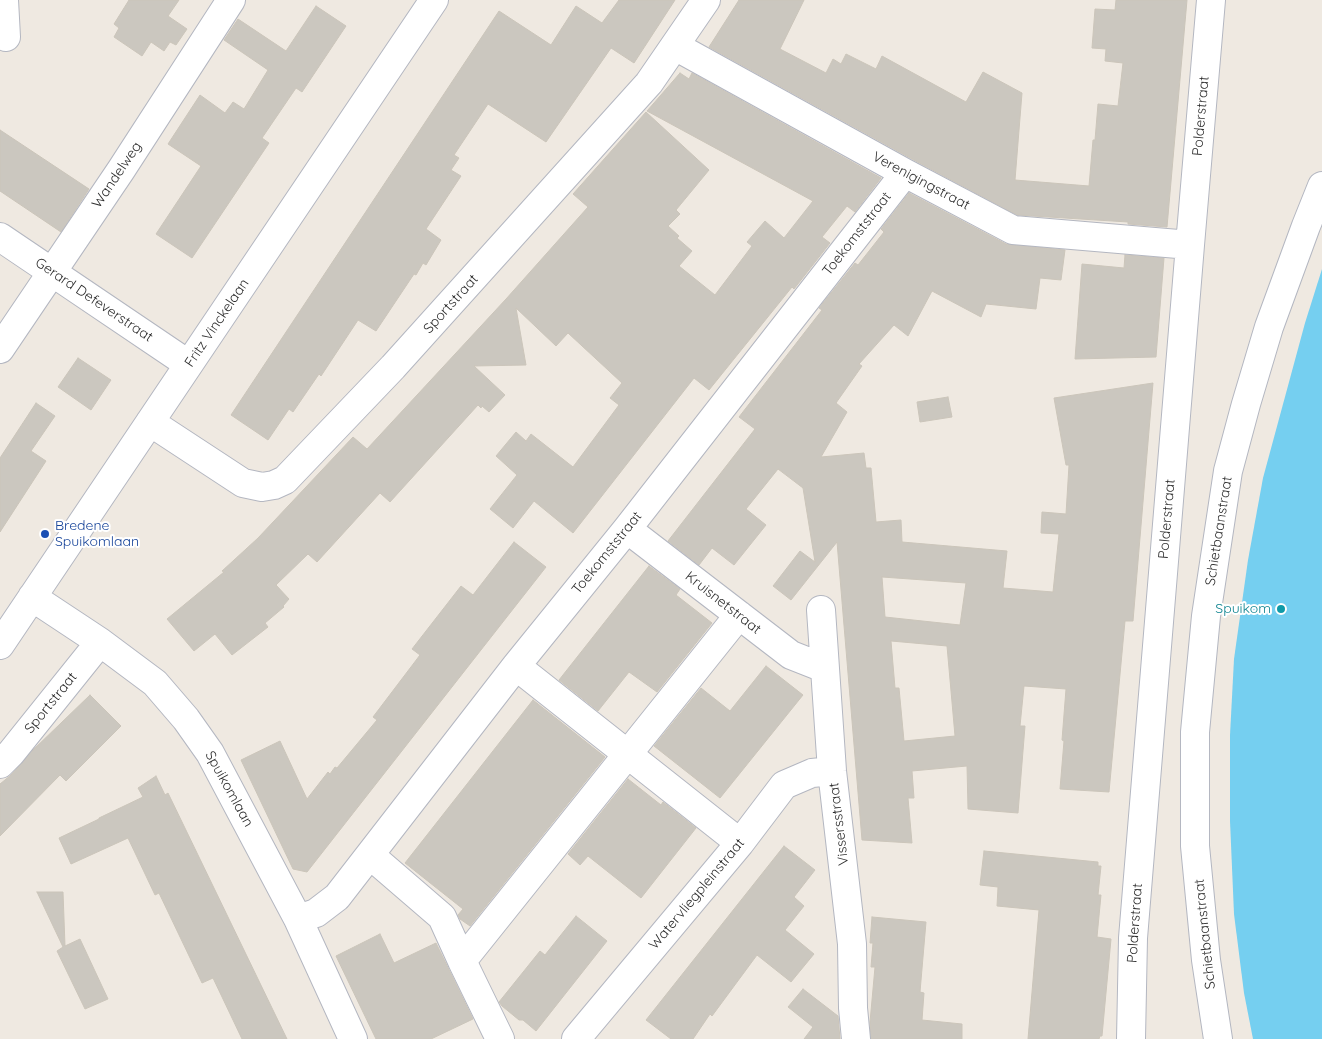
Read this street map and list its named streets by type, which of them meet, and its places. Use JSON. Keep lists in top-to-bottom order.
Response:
{
  "streets": {
    "street": [
      "Polderstraat",
      "Wandelweg",
      "Verenigingstraat",
      "Toekomststraat",
      "Gerard Defeverstraat",
      "Sportstraat",
      "Fritz Vinckelaan",
      "Schietbaanstraat",
      "Kruisnetstraat",
      "Spuikomlaan",
      "Vissersstraat",
      "Watervliegpleinstraat"
    ]
  },
  "crossings": [
    ["Polderstraat", "Verenigingstraat"],
    ["Wandelweg", "Gerard Defeverstraat"],
    ["Verenigingstraat", "Toekomststraat"],
    ["Verenigingstraat", "Sportstraat"],
    ["Toekomststraat", "Kruisnetstraat"],
    ["Toekomststraat", "Spuikomlaan"],
    ["Gerard Defeverstraat", "Fritz Vinckelaan"],
    ["Sportstraat", "Fritz Vinckelaan"],
    ["Sportstraat", "Spuikomlaan"],
    ["Fritz Vinckelaan", "Spuikomlaan"],
    ["Kruisnetstraat", "Vissersstraat"],
    ["Vissersstraat", "Watervliegpleinstraat"]
  ],
  "places": ["Bredene Spuikomlaan", "Spuikom"]
}
